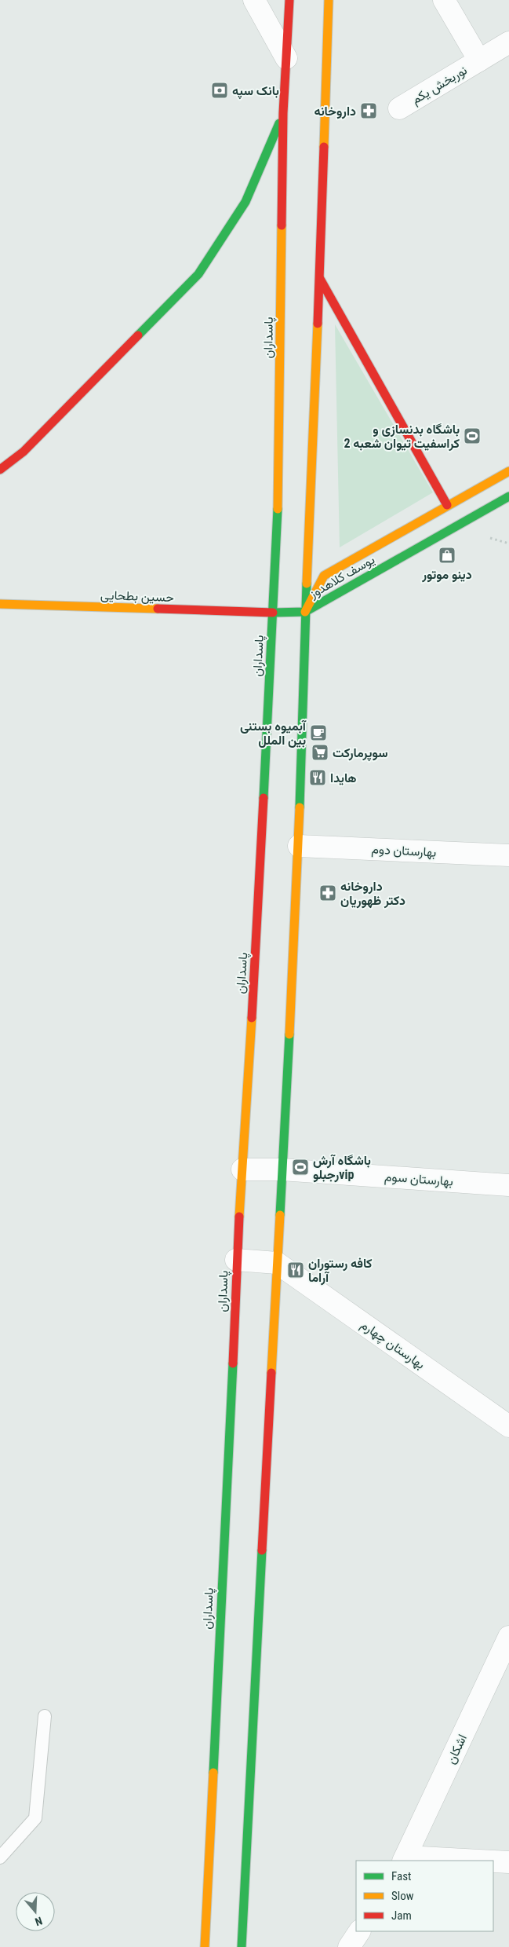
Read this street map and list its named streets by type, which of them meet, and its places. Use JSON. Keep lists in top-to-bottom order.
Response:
{
  "streets": {
    "main road": ["پاسداران", "یوسف کلاهدوز", "حسین بطحایی"],
    "street": [
      "نوربخش یکم",
      "بهارستان دوم",
      "بهارستان سوم",
      "بهارستان چهارم",
      "اشکان"
    ]
  },
  "crossings": [
    ["پاسداران", "حسین بطحایی"],
    ["پاسداران", "بهارستان سوم"],
    ["یوسف کلاهدوز", "حسین بطحایی"]
  ],
  "places": {
    "bank": ["بانک سپه"],
    "pharmacy": ["داروخانه", "داروخانه دکتر ظهوریان"],
    "sports": ["باشگاه بدنسازی و کراسفیت تیوان شعبه 2", "باشگاه آرش رجبلوvip"],
    "shop": ["دینو موتور"],
    "cafe": ["آبمیوه بستنی بین الملل"],
    "supermarket": ["سوپرمارکت"],
    "restaurant": ["هایدا", "کافه رستوران آراما"]
  },
  "legend": ["Fast", "Slow", "Jam"],
  "north": "bottom"
}
